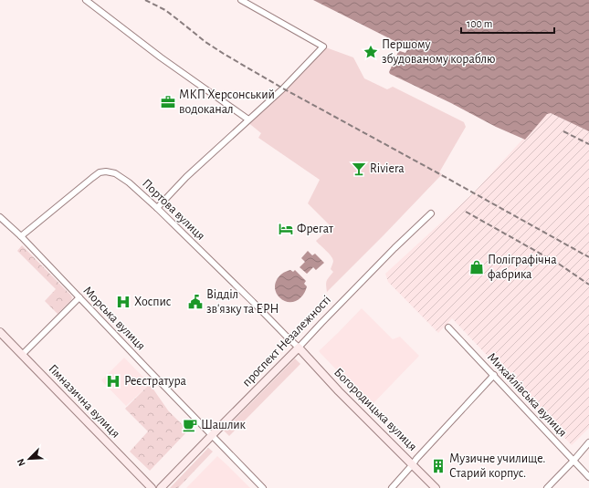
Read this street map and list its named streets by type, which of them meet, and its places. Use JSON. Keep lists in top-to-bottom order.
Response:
{
  "streets": {
    "street": [
      "Портова вулиця",
      "Морська вулиця",
      "проспект Незалежності",
      "Михайлівська вулиця",
      "Гімназична вулиця",
      "Богородицька вулиця"
    ]
  },
  "crossings": [
    ["Портова вулиця", "Морська вулиця"],
    ["Портова вулиця", "проспект Незалежності"],
    ["Портова вулиця", "Богородицька вулиця"],
    ["Морська вулиця", "проспект Незалежності"],
    ["проспект Незалежності", "Богородицька вулиця"]
  ],
  "places": {
    "place": ["Першому збудованому кораблю"],
    "office": ["МКП Херсонський водоканал"],
    "bar": ["Riviera"],
    "hotel": ["Фрегат"],
    "shop": ["Поліграфічна фабрика"],
    "hospital": ["Хоспис", "Реєстратура"],
    "public building": ["Відділ зв'язку та ЕРН"],
    "cafe": ["Шашлик"],
    "building": ["Музичне училище. Старий корпус."]
  },
  "scale_bar": "100 m",
  "north": "bottom left"
}
